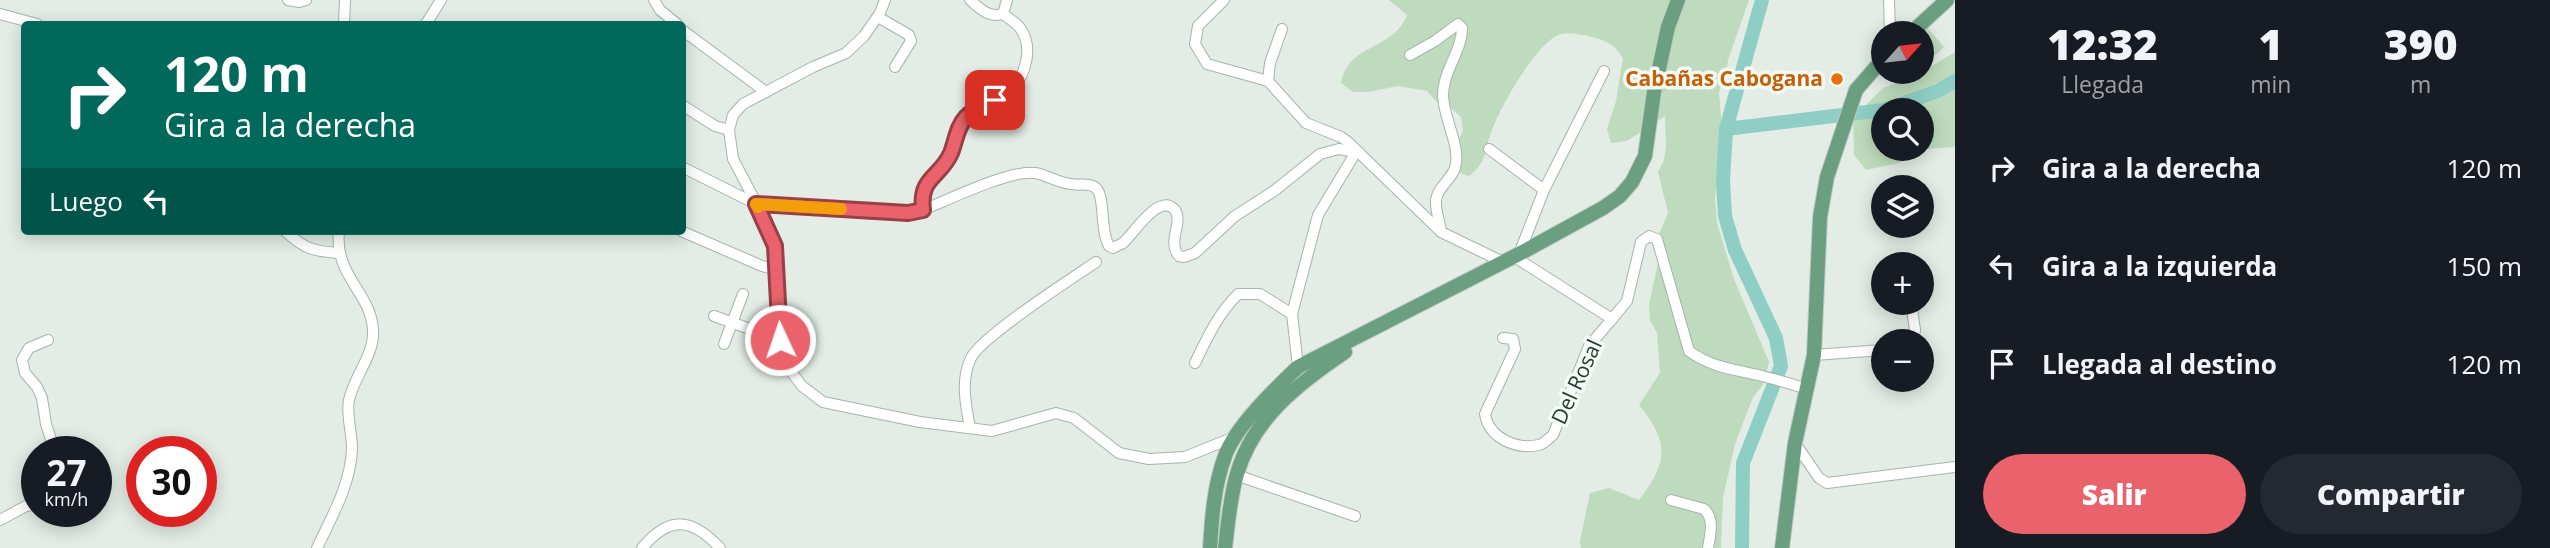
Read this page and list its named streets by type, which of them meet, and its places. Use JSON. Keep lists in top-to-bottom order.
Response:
{
  "streets": {
    "street": ["Del Rosal"]
  },
  "places": ["Cabañas Cabogana"],
  "north": "top right",
  "page": {
    "eta": [
      "12:32",
      "Llegada",
      "1",
      "min",
      "390",
      "m"
    ],
    "map_buttons": ["+", "−"],
    "turn": ["120 m", "Gira a la derecha"],
    "list": [
      {
        "name": "Gira a la derecha",
        "value": "120 m"
      },
      {
        "name": "Gira a la izquierda",
        "value": "150 m"
      },
      {
        "name": "Llegada al destino",
        "value": "120 m"
      }
    ],
    "then": "Luego",
    "speed": "27 km/h",
    "limit": "30",
    "buttons": ["Salir", "Compartir"]
  }
}
